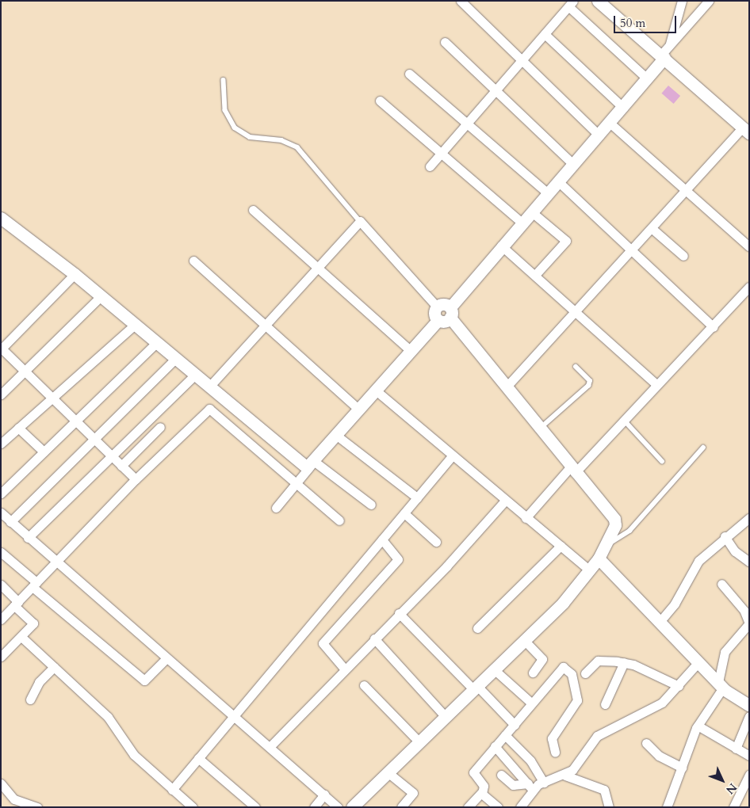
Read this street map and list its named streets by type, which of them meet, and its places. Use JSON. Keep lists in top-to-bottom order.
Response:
{
  "scale_bar": "50 m",
  "north": "bottom right"
}
